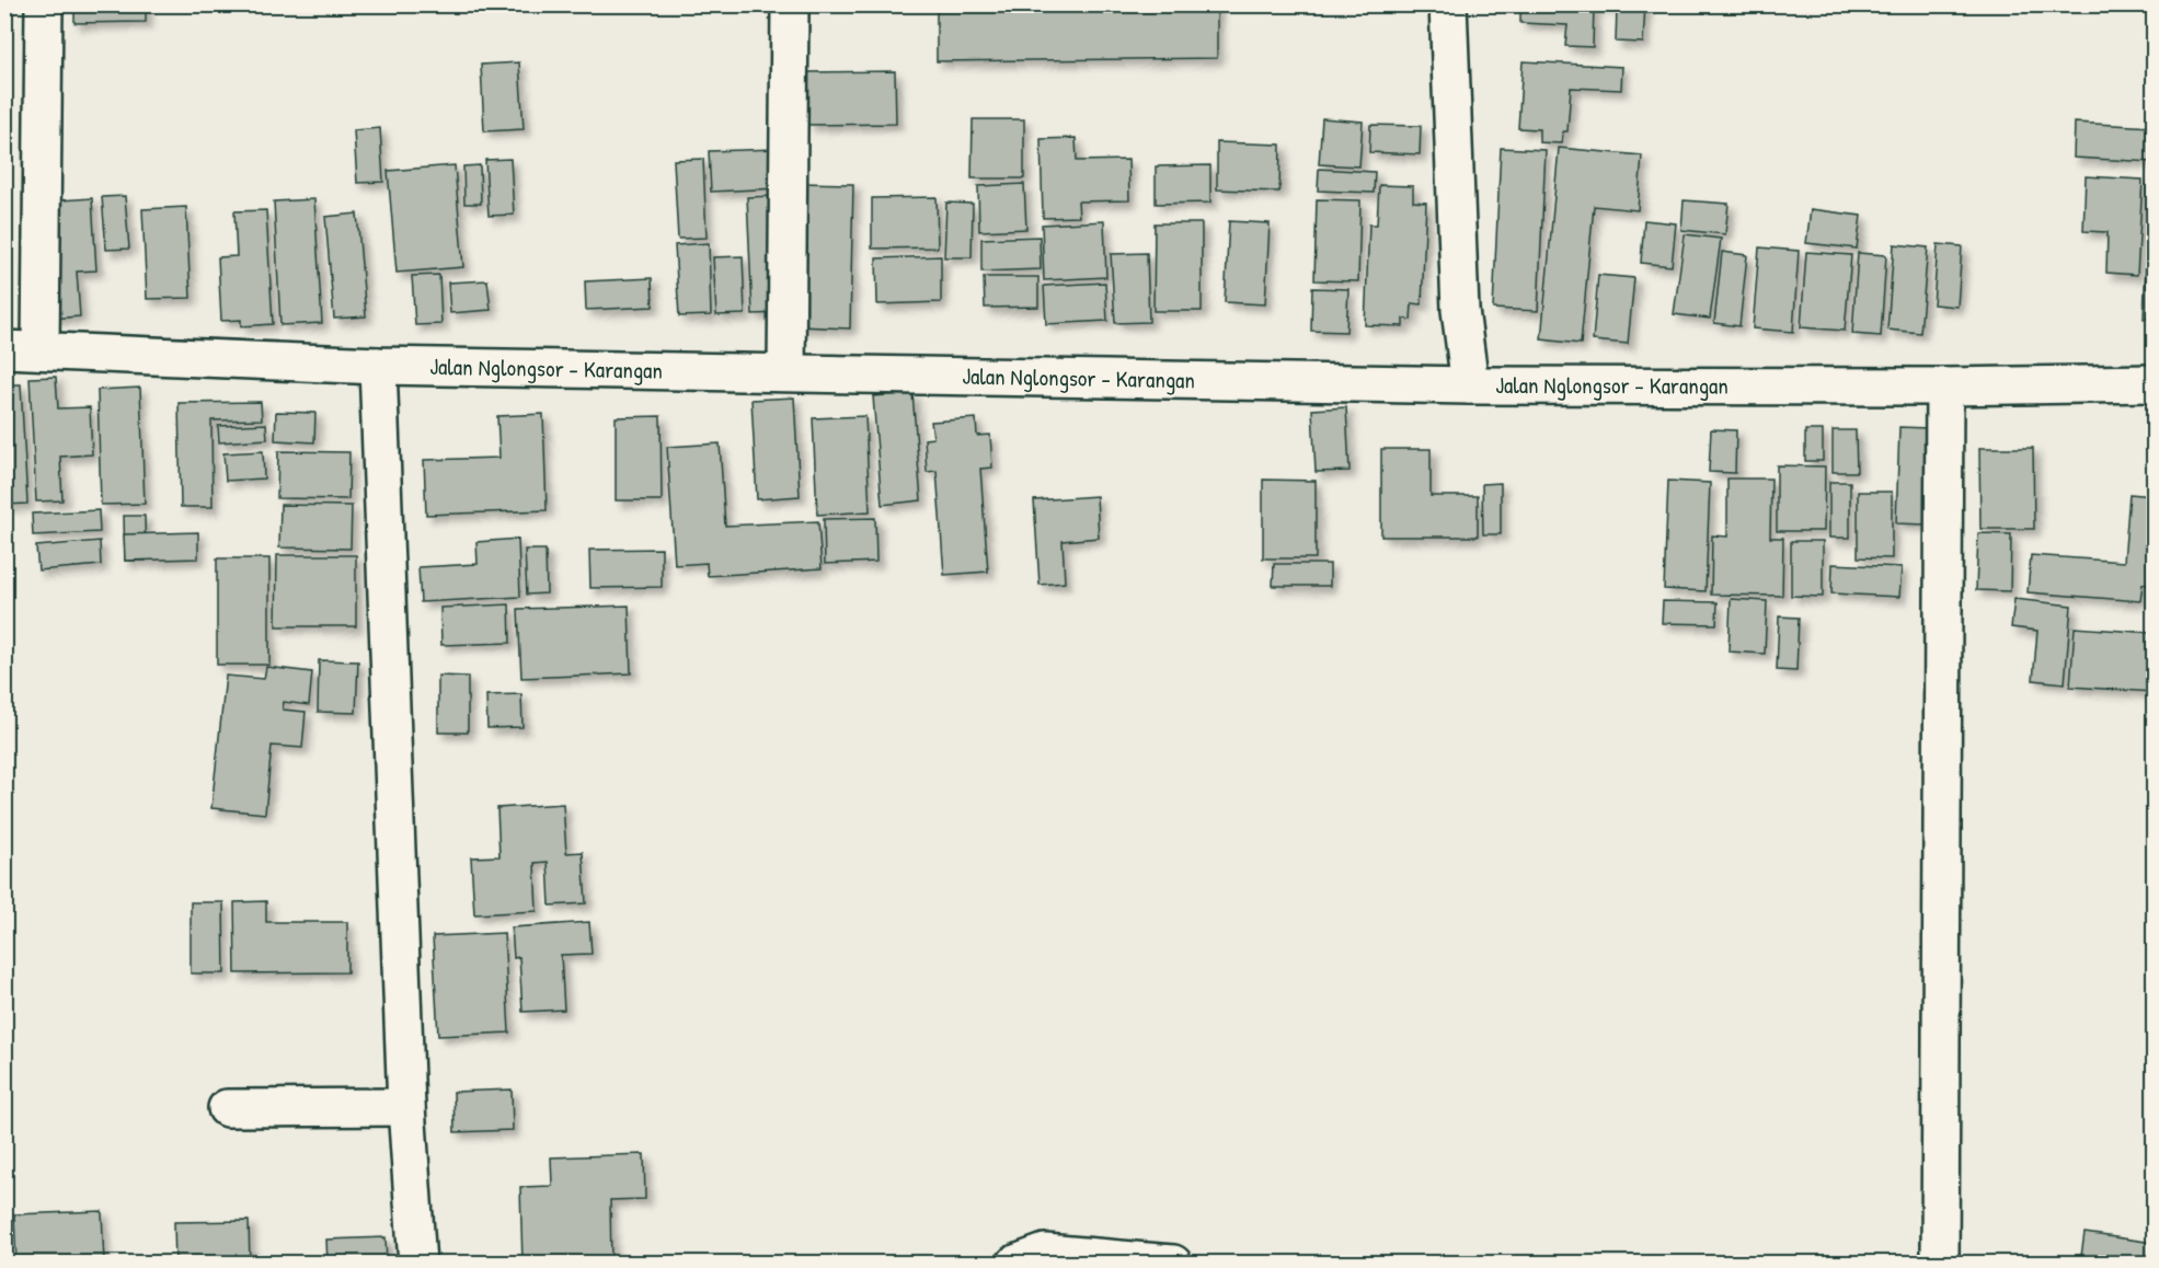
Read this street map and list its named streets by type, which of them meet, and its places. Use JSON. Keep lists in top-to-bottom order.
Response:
{
  "streets": {
    "main road": ["Jalan Nglongsor - Karangan"]
  }
}
